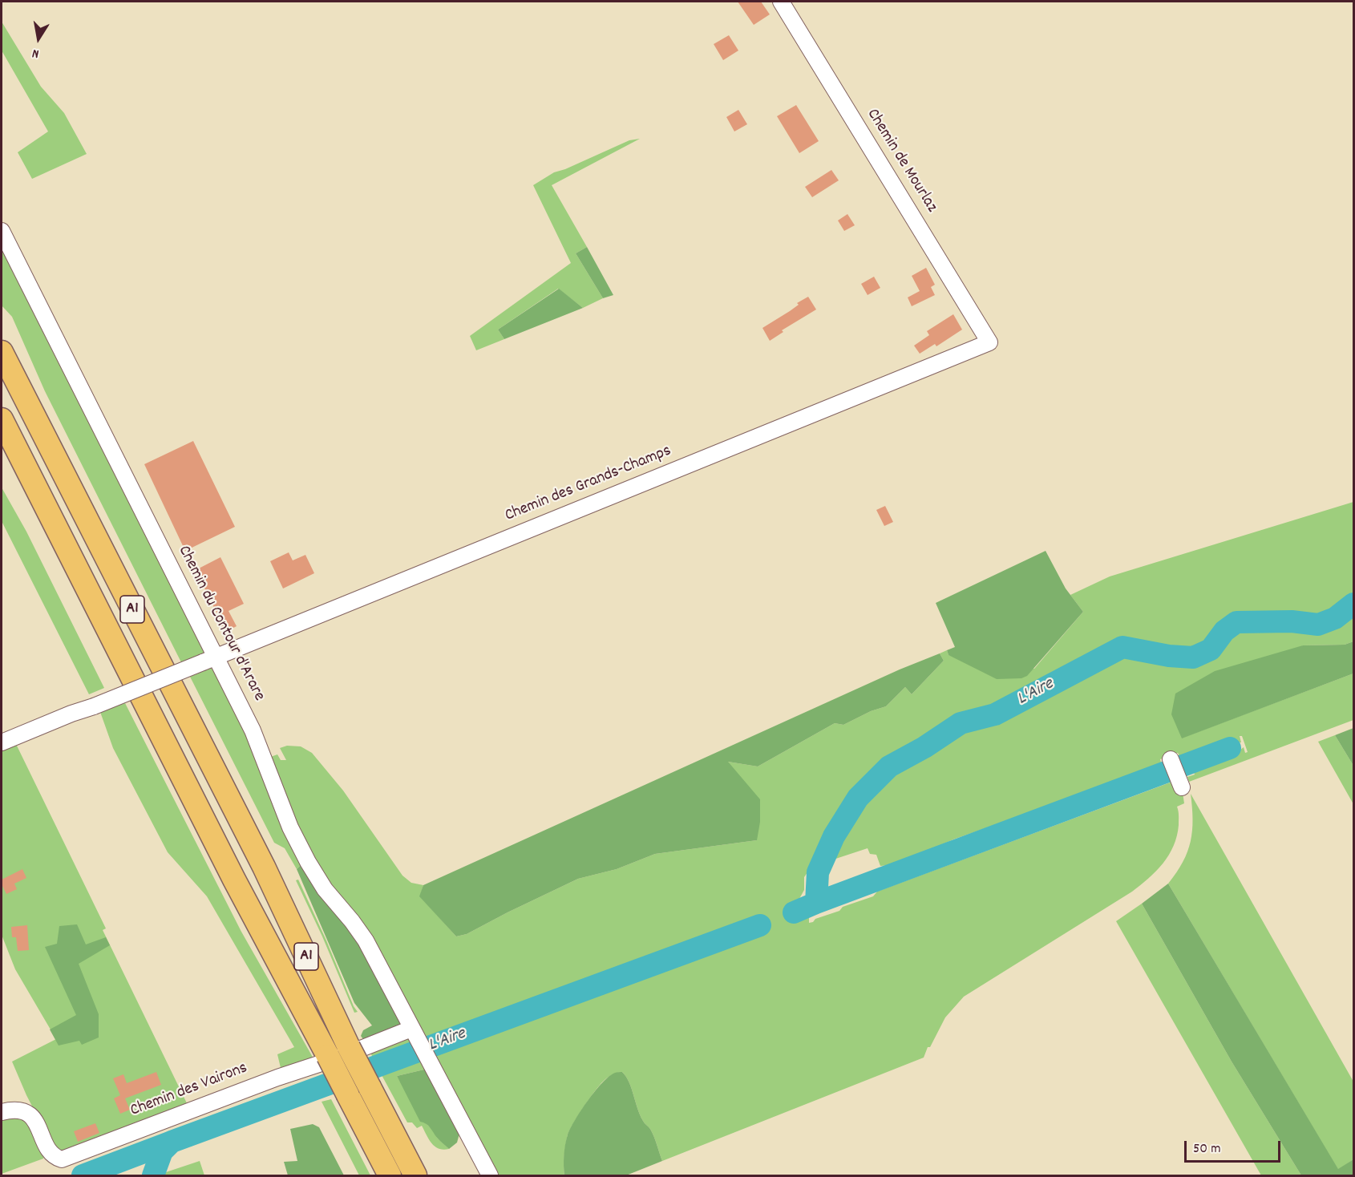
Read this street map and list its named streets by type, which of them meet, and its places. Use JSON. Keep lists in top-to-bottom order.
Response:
{
  "streets": {
    "highway": ["A1"],
    "street": [
      "Chemin de Mourlaz",
      "Chemin des Grands-Champs",
      "Chemin du Contour d'Arare",
      "Chemin des Vairons"
    ]
  },
  "crossings": [
    ["Chemin de Mourlaz", "Chemin des Grands-Champs"],
    ["Chemin des Grands-Champs", "Chemin du Contour d'Arare"],
    ["Chemin du Contour d'Arare", "Chemin des Vairons"]
  ],
  "water": ["L'Aire"],
  "scale_bar": "50 m",
  "north": "bottom"
}
